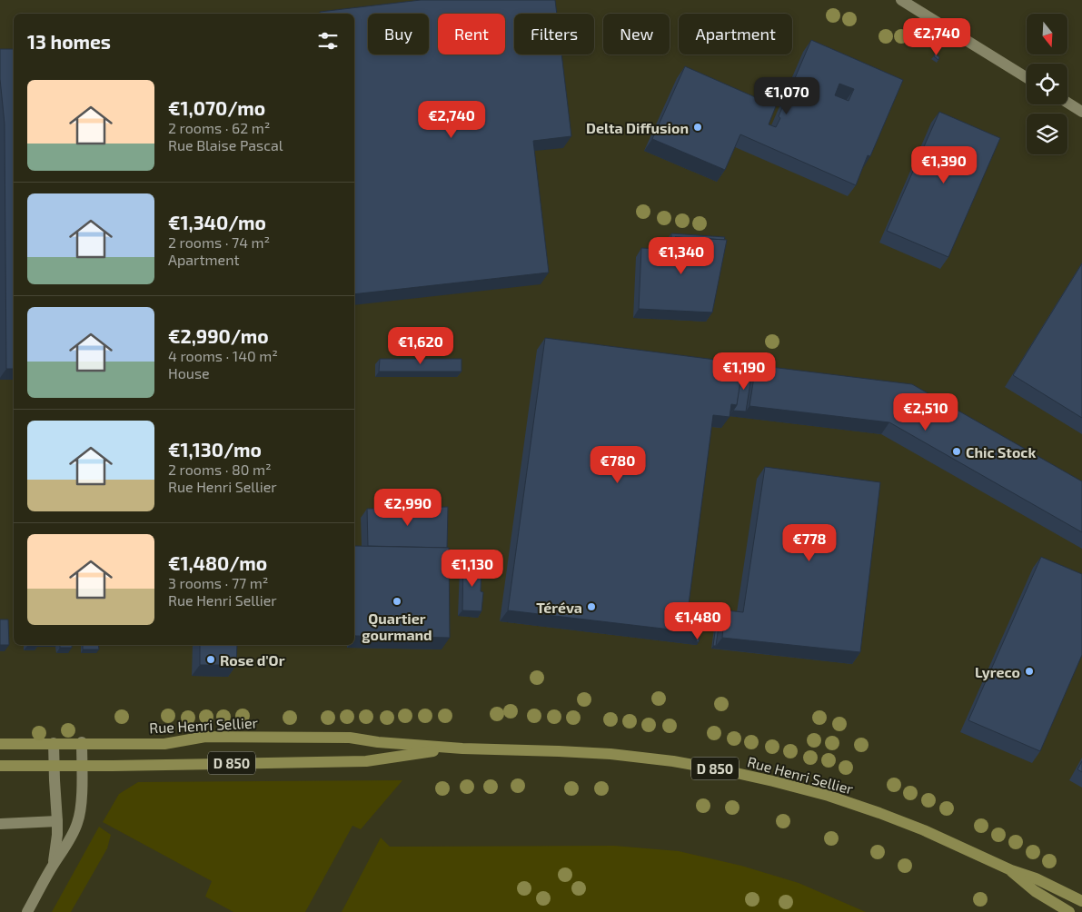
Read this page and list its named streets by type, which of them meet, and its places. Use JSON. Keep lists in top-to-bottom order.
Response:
{
  "streets": {
    "main road": ["Rue Henri Sellier", "D 850"]
  },
  "places": [
    "Delta Diffusion",
    "Chic Stock",
    "Quartier gourmand",
    "Téréva",
    "Rose d'Or",
    "Lyreco"
  ],
  "north": "bottom",
  "page": {
    "chip": [
      "Buy",
      "Rent",
      "Filters",
      "New",
      "Apartment"
    ],
    "heading": "13 homes",
    "price": [
      "€2,740",
      "€1,070",
      "€2,740",
      "€1,390",
      "€1,340",
      "€1,620",
      "€1,190",
      "€2,510",
      "€780",
      "€2,990",
      "€778",
      "€1,130",
      "€1,480"
    ],
    "list": [
      {
        "name": "€1,070/mo",
        "note": "2 rooms · 62 m² · Rue Blaise Pascal"
      },
      {
        "name": "€1,340/mo",
        "note": "2 rooms · 74 m² · Apartment"
      },
      {
        "name": "€2,990/mo",
        "note": "4 rooms · 140 m² · House"
      },
      {
        "name": "€1,130/mo",
        "note": "2 rooms · 80 m² · Rue Henri Sellier"
      },
      {
        "name": "€1,480/mo",
        "note": "3 rooms · 77 m² · Rue Henri Sellier"
      }
    ]
  }
}
